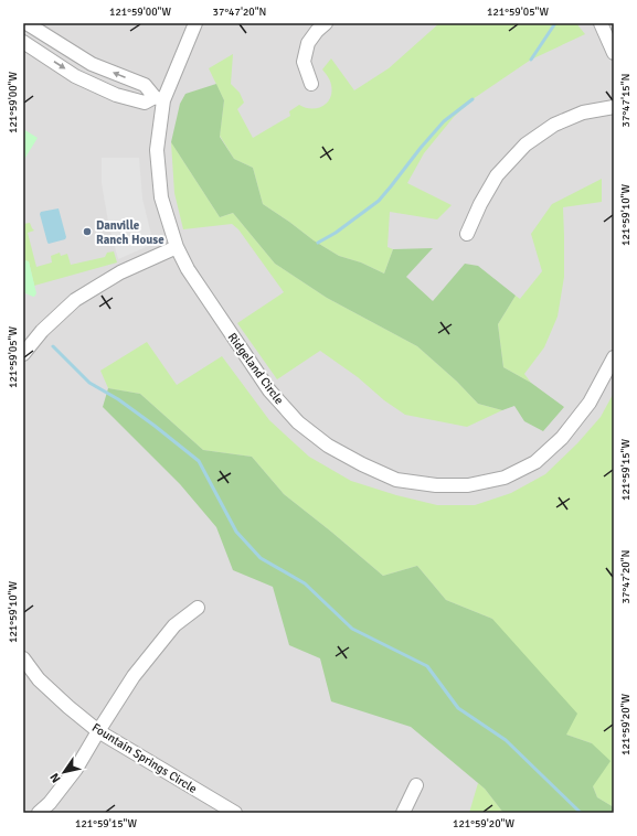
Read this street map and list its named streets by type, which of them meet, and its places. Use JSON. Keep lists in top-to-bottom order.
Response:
{
  "streets": {
    "street": ["Ridgeland Circle", "Fountain Springs Circle"]
  },
  "places": ["Danville Ranch House"],
  "north": "bottom left",
  "coordinates": [
    "121°59'00\"W",
    "37°47'20\"N",
    "121°59'05\"W",
    "37°47'15\"N",
    "121°59'10\"W",
    "121°59'15\"W",
    "121°59'20\"W"
  ]
}
